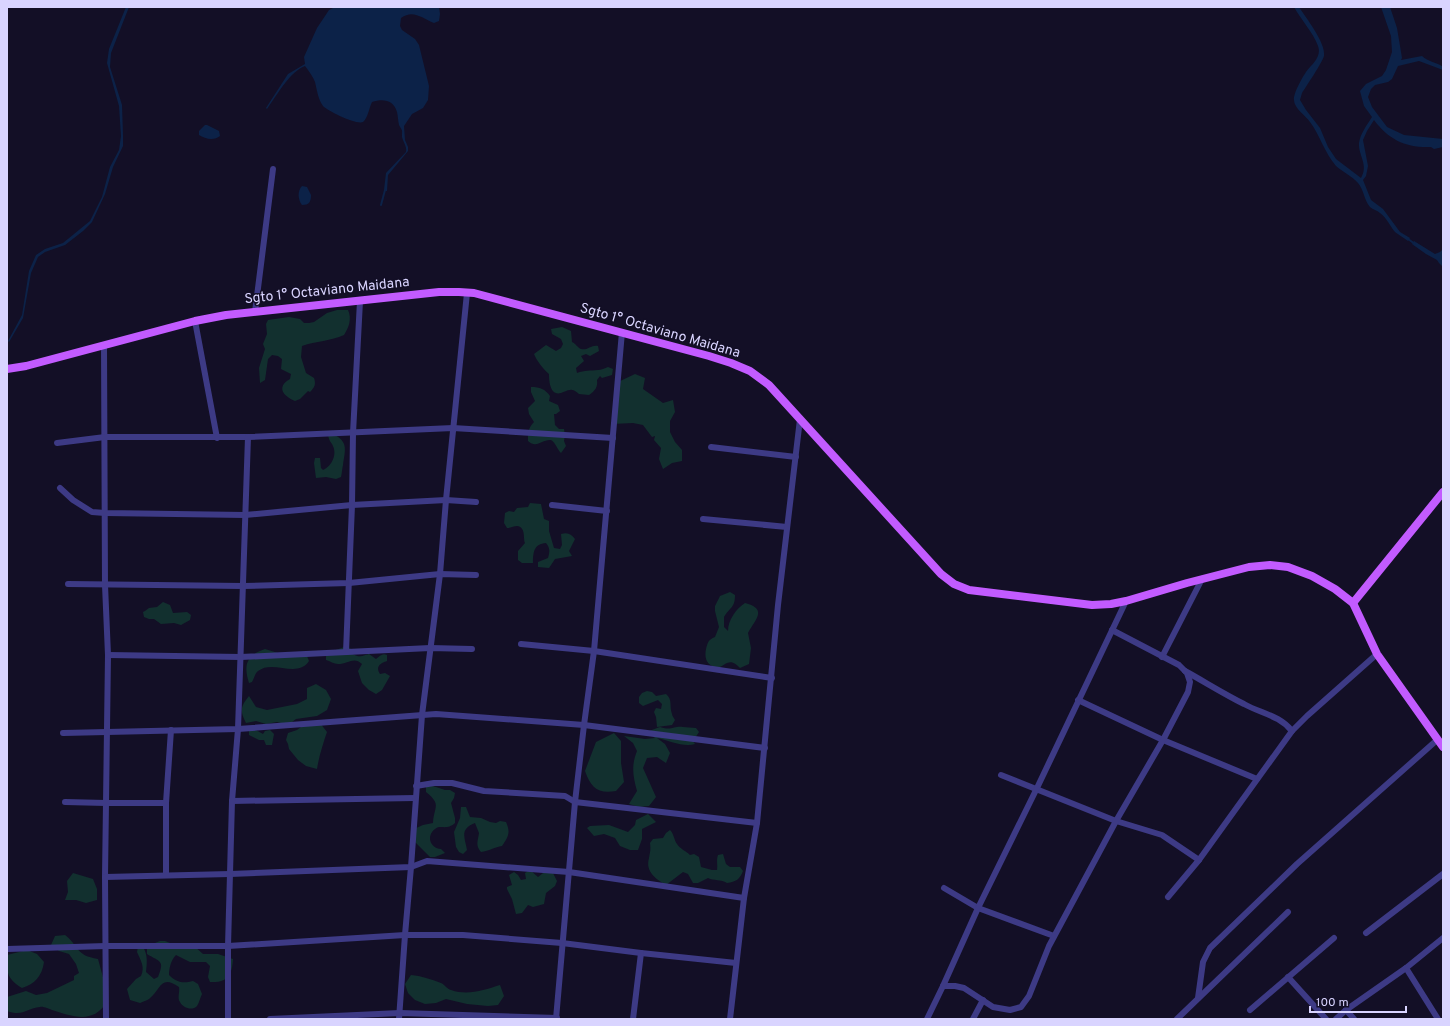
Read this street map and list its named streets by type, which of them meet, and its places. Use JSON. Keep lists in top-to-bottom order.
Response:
{
  "streets": {
    "main road": ["Sgto 1° Octaviano Maidana"]
  },
  "scale_bar": "100 m"
}
